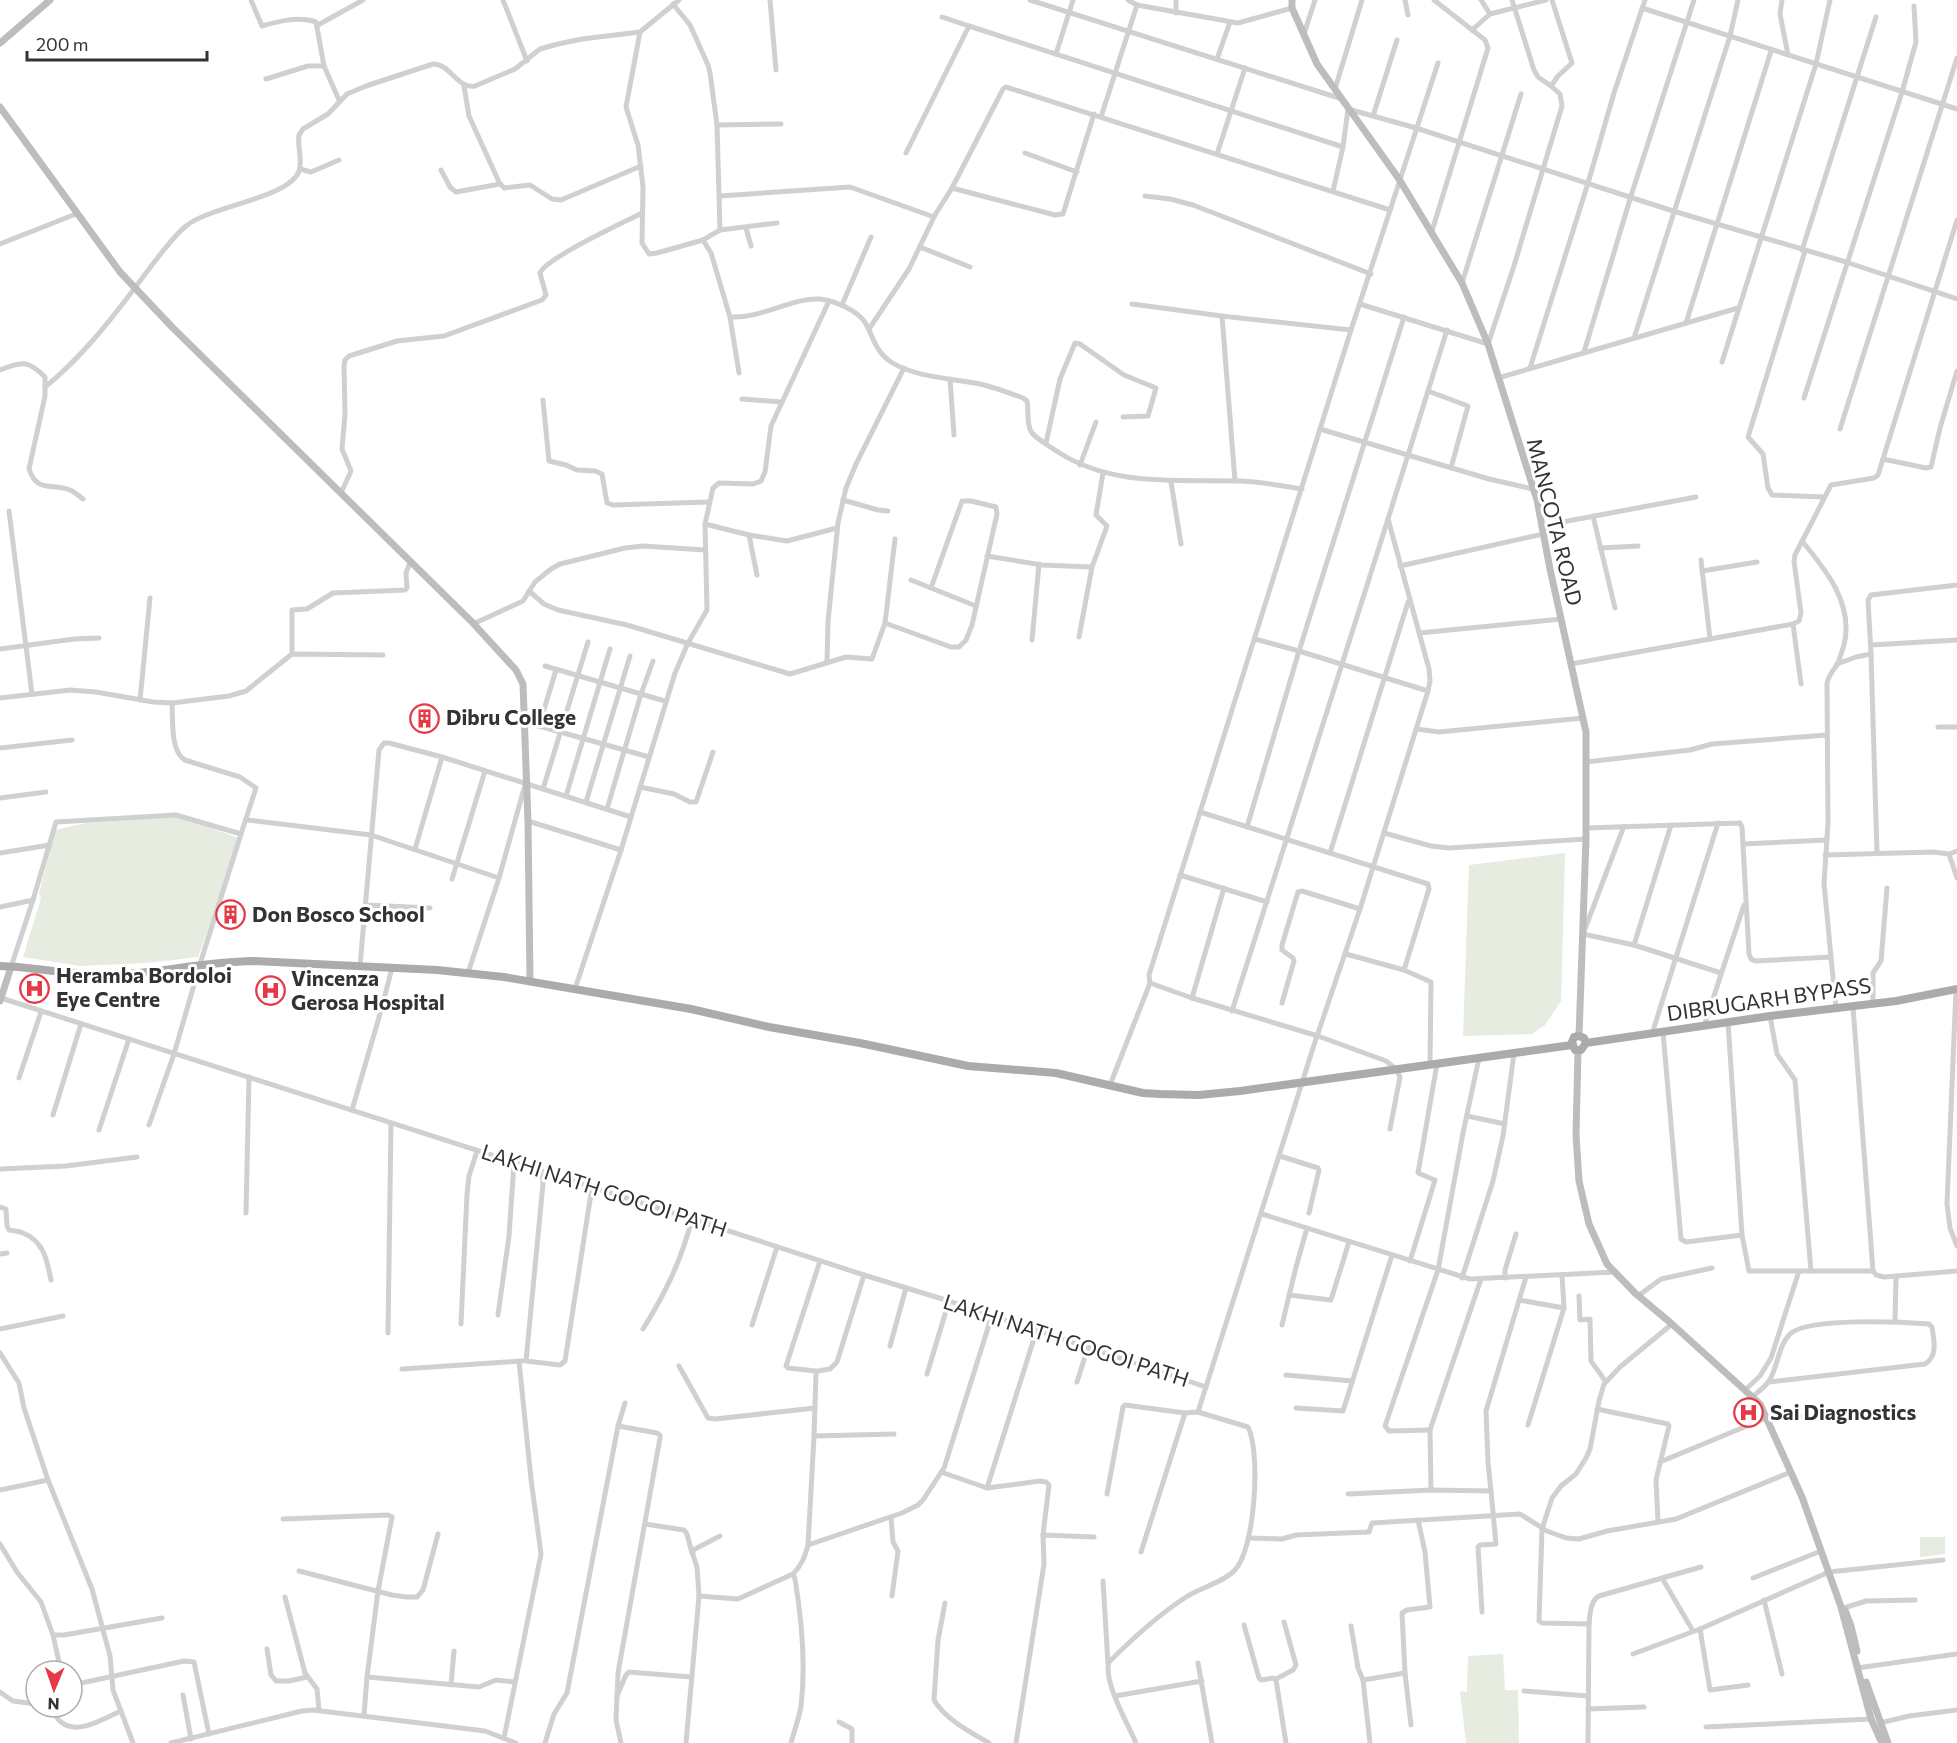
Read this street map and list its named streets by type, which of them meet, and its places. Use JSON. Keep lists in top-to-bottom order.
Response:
{
  "streets": {
    "main road": ["MANCOTA ROAD", "DIBRUGARH BYPASS"],
    "street": ["LAKHI NATH GOGOI PATH"]
  },
  "crossings": [
    ["MANCOTA ROAD", "DIBRUGARH BYPASS"]
  ],
  "places": {
    "building": ["Dibru College", "Don Bosco School"],
    "hospital": ["Heramba Bordoloi Eye Centre", "Vincenza Gerosa Hospital", "Sai Diagnostics"]
  },
  "scale_bar": "200 m",
  "north": "bottom"
}
